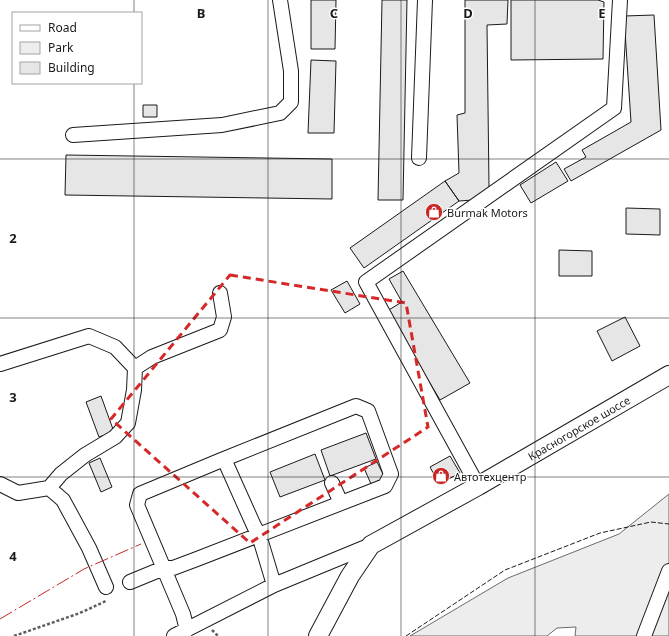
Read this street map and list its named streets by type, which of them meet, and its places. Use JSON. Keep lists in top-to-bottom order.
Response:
{
  "streets": {
    "main road": ["Красногорское шоссе"]
  },
  "places": {
    "shop": ["Burmak Motors", "Автотехцентр"]
  },
  "legend": ["Road", "Park", "Building"],
  "grid": {
    "columns": [
      "B",
      "C",
      "D",
      "E"
    ],
    "rows": ["2", "3", "4"]
  }
}
